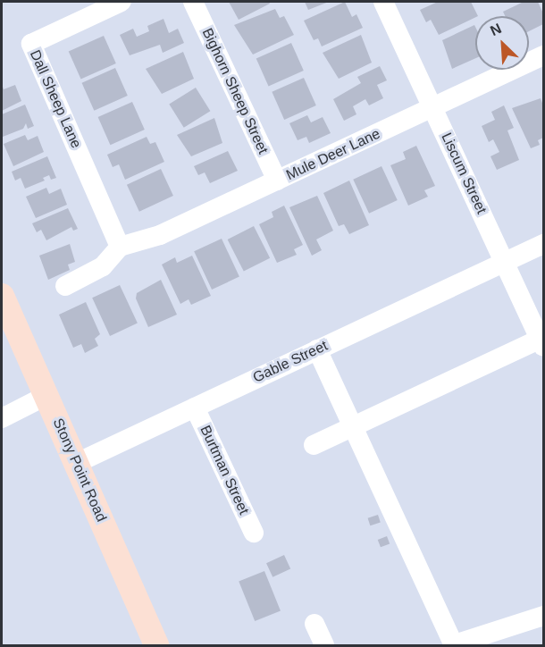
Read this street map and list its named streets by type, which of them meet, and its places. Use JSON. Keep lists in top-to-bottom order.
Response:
{
  "streets": {
    "main road": ["Stony Point Road"],
    "street": [
      "Bighorn Sheep Street",
      "Dall Sheep Lane",
      "Mule Deer Lane",
      "Liscum Street",
      "Gable Street",
      "Burtman Street"
    ]
  },
  "crossings": [
    ["Bighorn Sheep Street", "Mule Deer Lane"],
    ["Dall Sheep Lane", "Mule Deer Lane"],
    ["Mule Deer Lane", "Liscum Street"],
    ["Liscum Street", "Gable Street"],
    ["Gable Street", "Stony Point Road"],
    ["Gable Street", "Burtman Street"]
  ],
  "north": "top left"
}
